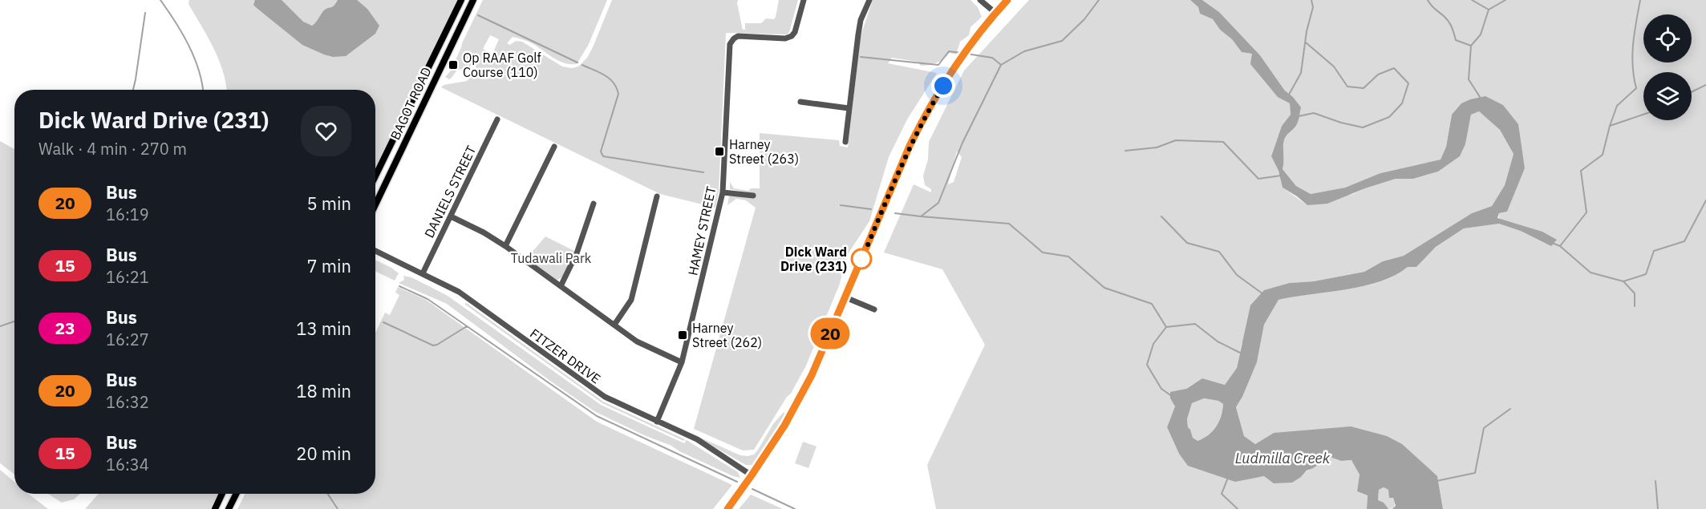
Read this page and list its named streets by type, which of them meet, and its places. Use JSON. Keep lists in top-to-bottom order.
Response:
{
  "streets": {
    "main road": ["BAGOT ROAD"],
    "street": ["DANIELS STREET", "HAMEY STREET", "FITZER DRIVE"]
  },
  "crossings": [
    ["DANIELS STREET", "FITZER DRIVE"],
    ["HAMEY STREET", "FITZER DRIVE"]
  ],
  "water": ["Ludmilla Creek"],
  "parks": ["Tudawali Park"],
  "places": {
    "transit": ["Op RAAF Golf Course (110)", "Harney Street (263)", "Harney Street (262)"],
    "other": ["Dick Ward Drive (231)"]
  },
  "lines": ["bus line 20"],
  "page": {
    "on_map": "20",
    "heading": ["Dick Ward Drive (231)", "Walk · 4 min · 270 m"],
    "list": [
      {
        "mark": "20",
        "name": "Bus",
        "note": "16:19",
        "value": "5 min"
      },
      {
        "mark": "15",
        "name": "Bus",
        "note": "16:21",
        "value": "7 min"
      },
      {
        "mark": "23",
        "name": "Bus",
        "note": "16:27",
        "value": "13 min"
      },
      {
        "mark": "20",
        "name": "Bus",
        "note": "16:32",
        "value": "18 min"
      },
      {
        "mark": "15",
        "name": "Bus",
        "note": "16:34",
        "value": "20 min"
      }
    ]
  }
}
